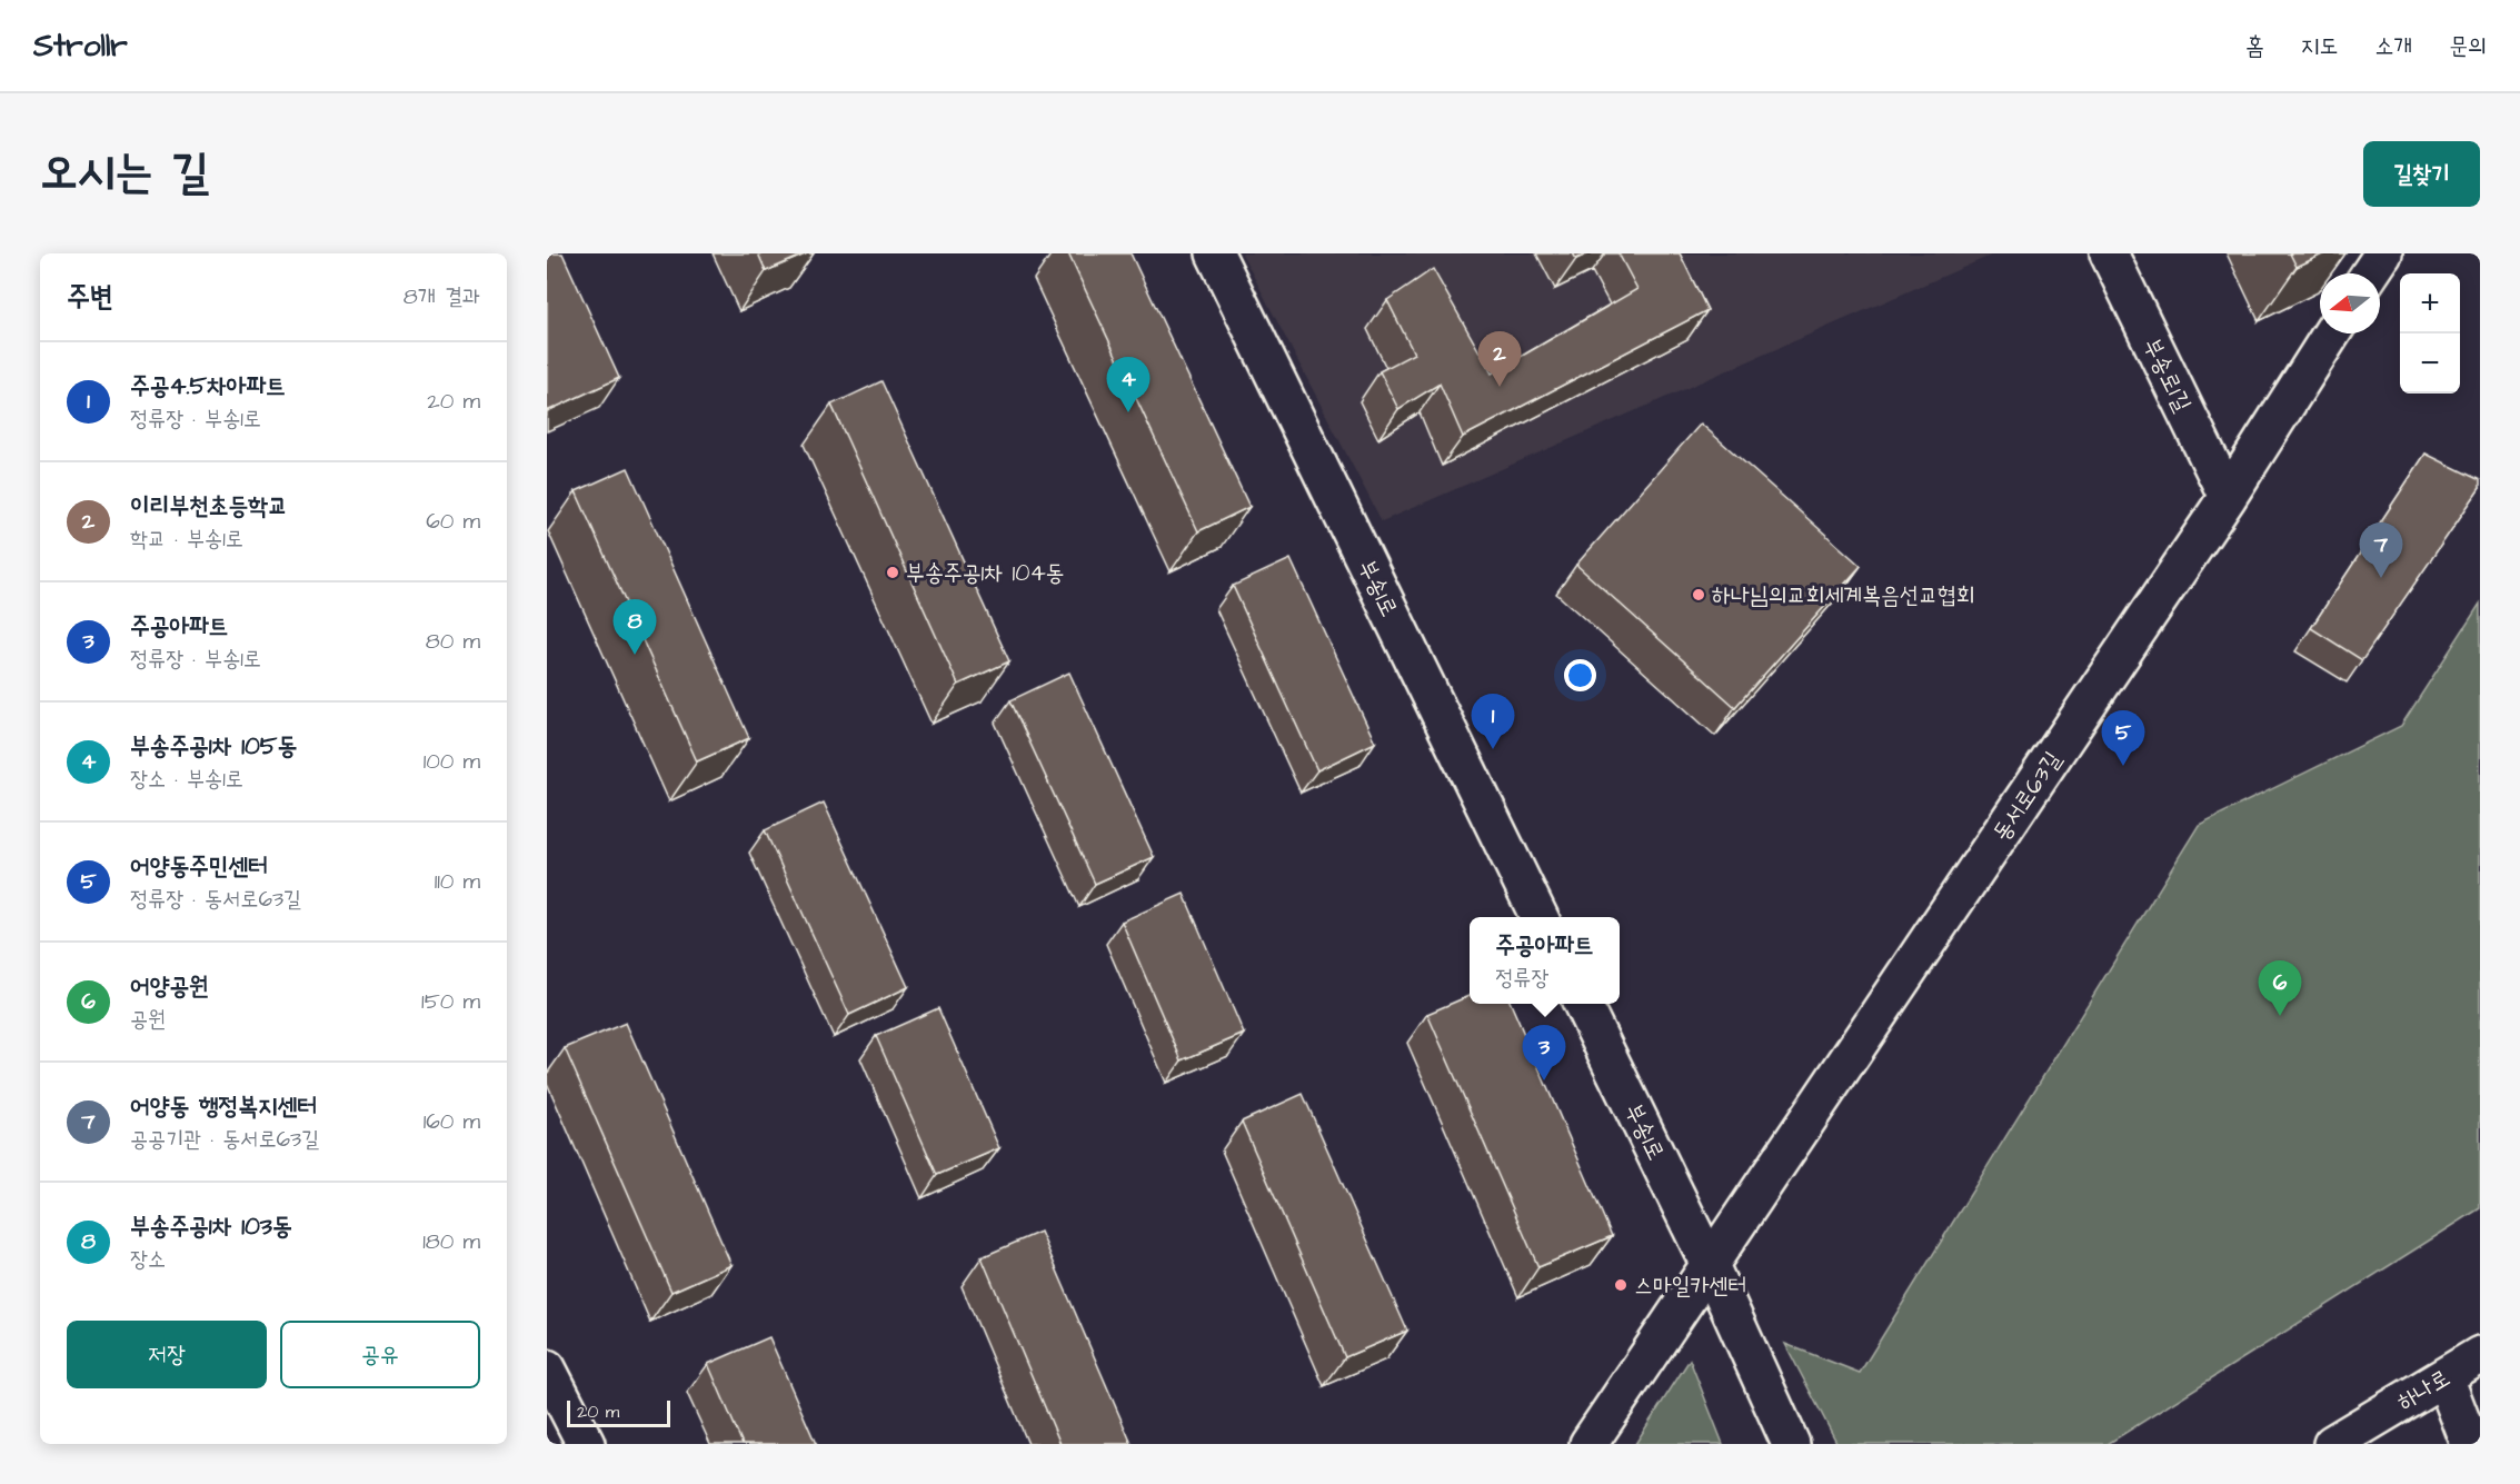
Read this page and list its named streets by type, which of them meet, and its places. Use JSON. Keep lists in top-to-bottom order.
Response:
{
  "streets": {
    "street": [
      "부송로1길",
      "부송1로",
      "동서로63길",
      "하나로"
    ]
  },
  "crossings": [
    ["부송로1길", "동서로63길"],
    ["부송1로", "동서로63길"]
  ],
  "places": ["부송주공1차 104동", "하나님의교회세계복음선교협회", "스마일카센터"],
  "scale_bar": "20 m",
  "north": "left",
  "page": {
    "header": "Strollr",
    "nav": [
      "홈",
      "지도",
      "소개",
      "문의"
    ],
    "title": "오시는 길",
    "buttons": [
      "길찾기",
      ["저장", "공유"]
    ],
    "heading": ["주변", "8개 결과"],
    "map_buttons": ["+", "−"],
    "pins": [
      "2",
      "4",
      "7",
      "8",
      "1",
      "5",
      "6",
      "3"
    ],
    "list": [
      {
        "mark": "1",
        "name": "주공4.5차아파트",
        "note": "정류장 · 부송1로",
        "value": "20 m"
      },
      {
        "mark": "2",
        "name": "이리부천초등학교",
        "note": "학교 · 부송1로",
        "value": "60 m"
      },
      {
        "mark": "3",
        "name": "주공아파트",
        "note": "정류장 · 부송1로",
        "value": "80 m"
      },
      {
        "mark": "4",
        "name": "부송주공1차 105동",
        "note": "장소 · 부송1로",
        "value": "100 m"
      },
      {
        "mark": "5",
        "name": "어양동주민센터",
        "note": "정류장 · 동서로63길",
        "value": "110 m"
      },
      {
        "mark": "6",
        "name": "어양공원",
        "note": "공원",
        "value": "150 m"
      },
      {
        "mark": "7",
        "name": "어양동 행정복지센터",
        "note": "공공기관 · 동서로63길",
        "value": "160 m"
      },
      {
        "mark": "8",
        "name": "부송주공1차 103동",
        "note": "장소",
        "value": "180 m"
      }
    ],
    "popup": ["주공아파트", "정류장"],
    "scale": "20 m"
  }
}
